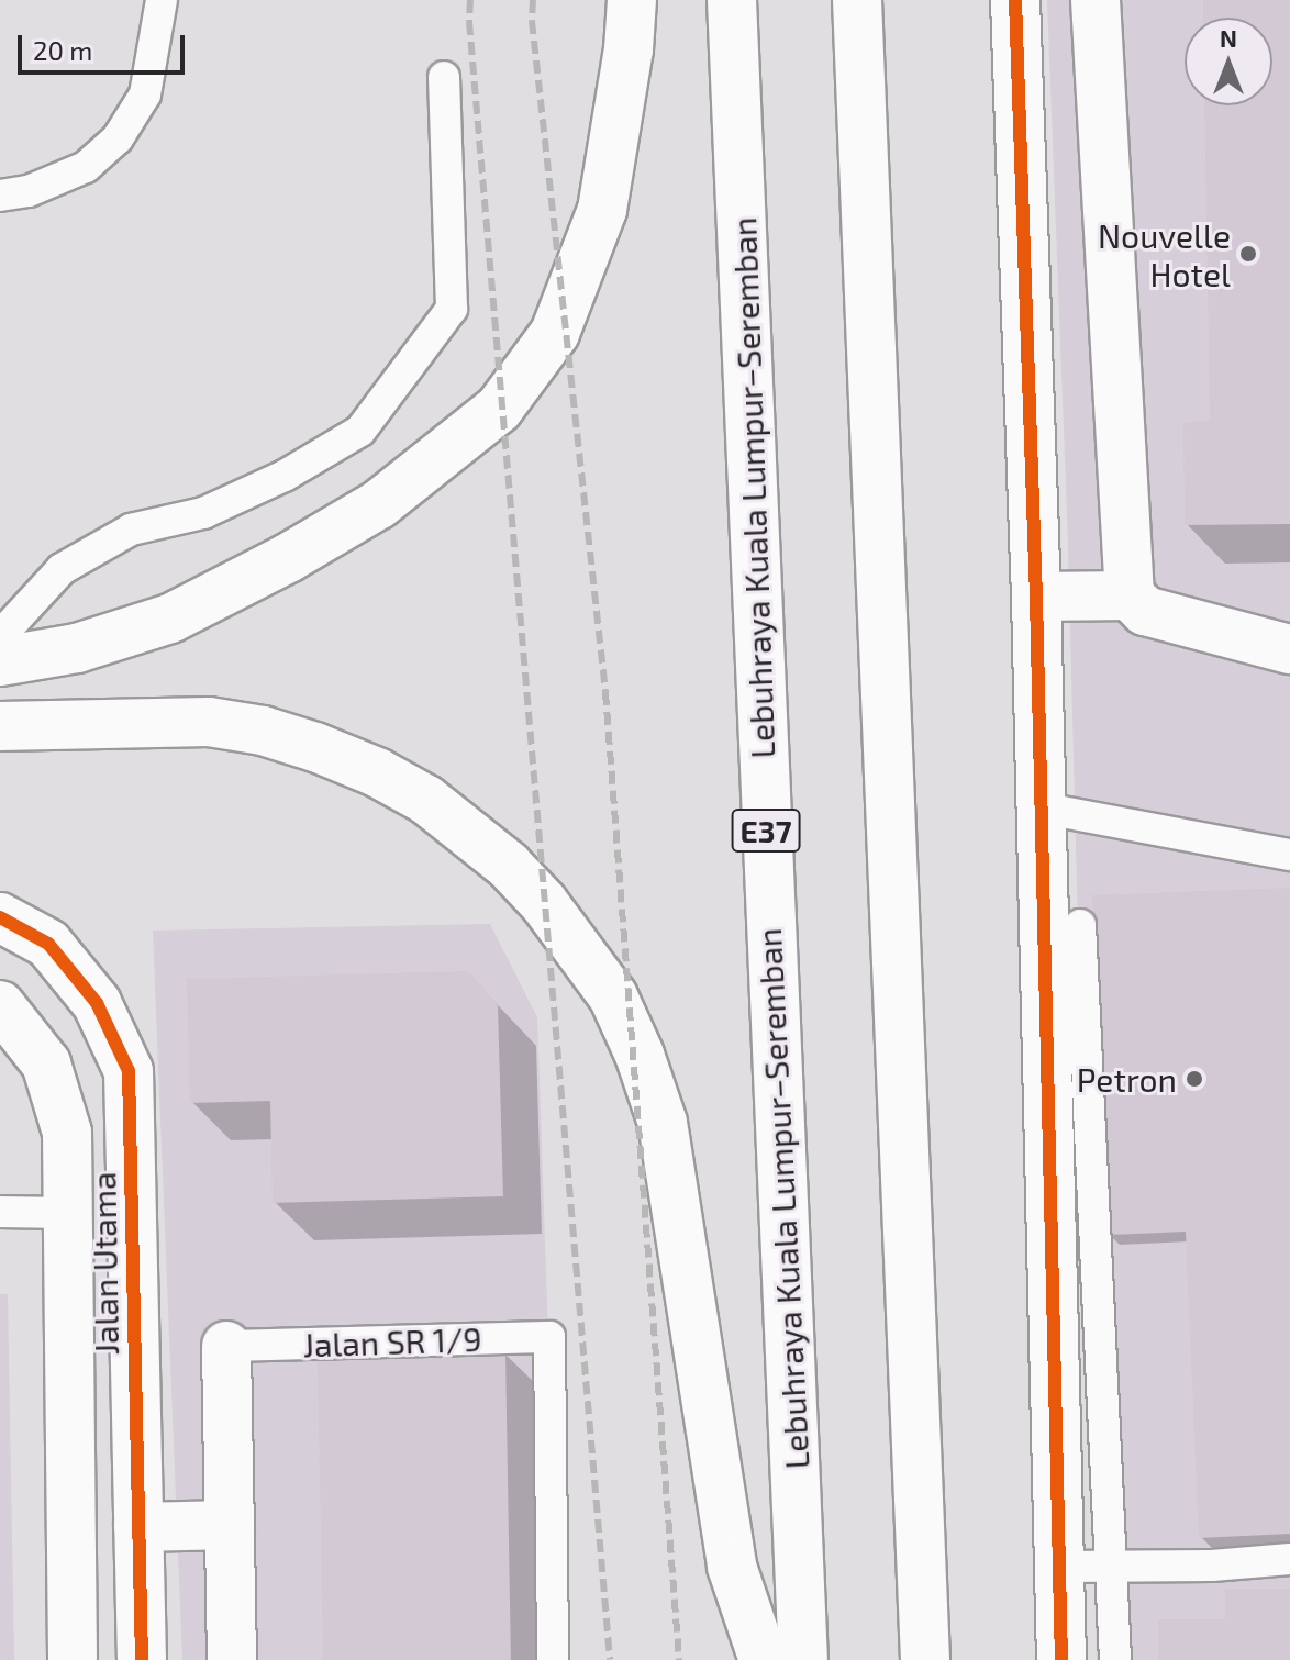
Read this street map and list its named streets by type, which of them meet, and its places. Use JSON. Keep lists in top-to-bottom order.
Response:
{
  "streets": {
    "main road": [
      "Lebuhraya Kuala Lumpur–Seremban",
      "E37",
      "Jalan Utama",
      "Jalan SR 1/9"
    ]
  },
  "places": ["Nouvelle Hotel", "Petron"],
  "scale_bar": "20 m",
  "north": "top"
}
